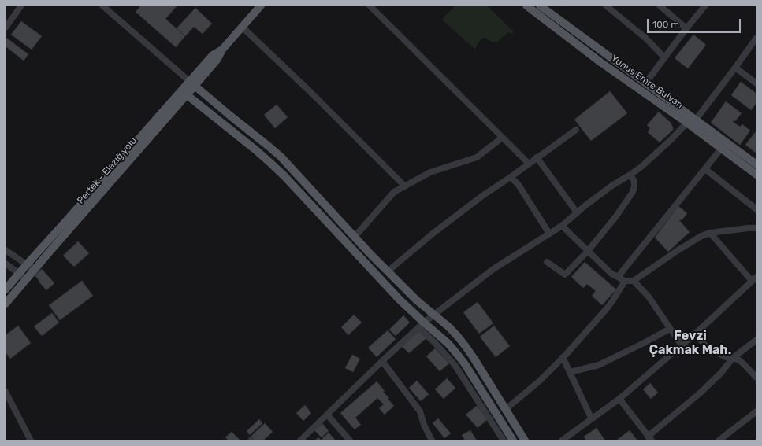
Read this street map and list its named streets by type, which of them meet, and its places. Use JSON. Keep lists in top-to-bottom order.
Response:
{
  "streets": {
    "main road": ["Yunus Emre Bulvarı", "Pertek - Elazığ yolu"]
  },
  "districts": ["Fevzi Çakmak Mah."],
  "scale_bar": "100 m"
}
